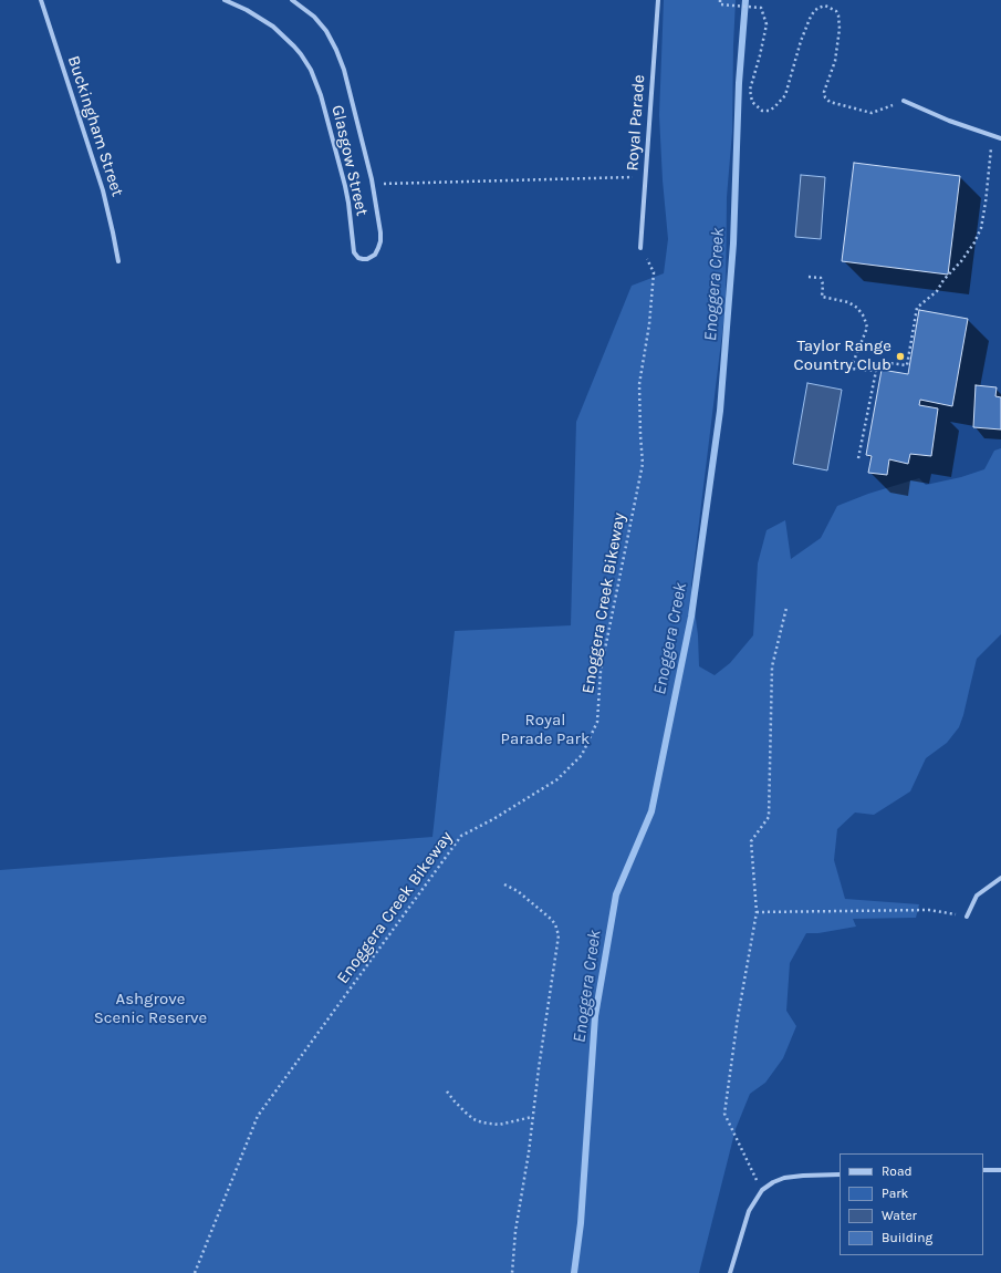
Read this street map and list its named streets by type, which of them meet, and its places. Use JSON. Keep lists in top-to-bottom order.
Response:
{
  "streets": {
    "street": ["Royal Parade", "Buckingham Street", "Glasgow Street"],
    "path": ["Enoggera Creek Bikeway"]
  },
  "crossings": [
    ["Royal Parade", "Enoggera Creek Bikeway"]
  ],
  "water": ["Enoggera Creek"],
  "parks": ["Royal Parade Park", "Ashgrove Scenic Reserve"],
  "places": ["Taylor Range Country Club"],
  "legend": [
    "Road",
    "Park",
    "Water",
    "Building"
  ]
}
